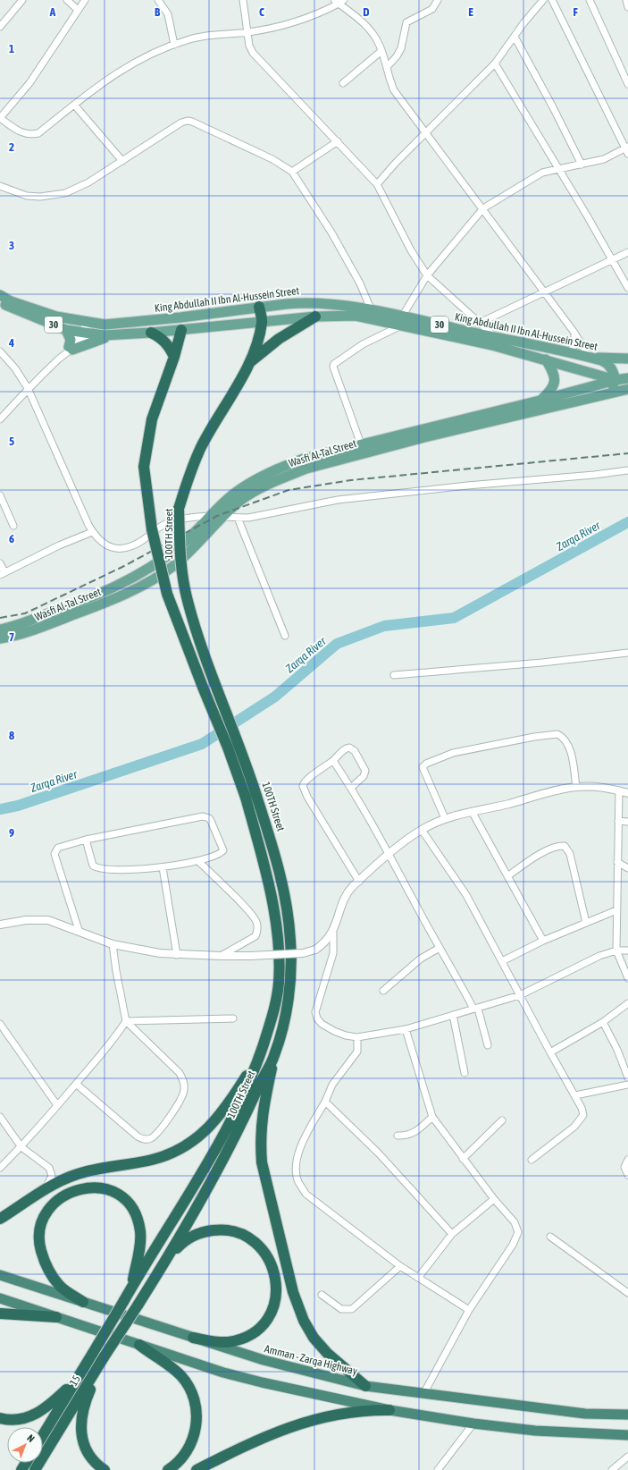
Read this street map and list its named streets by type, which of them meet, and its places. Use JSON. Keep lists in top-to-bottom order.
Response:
{
  "streets": {
    "highway": ["100TH Street", "Amman - Zarqa Highway", "15"],
    "main road": ["King Abdullah II Ibn Al-Hussein Street", "30", "Wasfi Al-Tal Street"]
  },
  "crossings": [
    ["King Abdullah II Ibn Al-Hussein Street", "Wasfi Al-Tal Street"],
    ["King Abdullah II Ibn Al-Hussein Street", "100TH Street"],
    ["100TH Street", "15"]
  ],
  "water": ["Zarqa River"],
  "north": "top right",
  "grid": {
    "columns": [
      "A",
      "B",
      "C",
      "D",
      "E",
      "F"
    ],
    "rows": [
      "1",
      "2",
      "3",
      "4",
      "5",
      "6",
      "7",
      "8",
      "9"
    ]
  }
}
